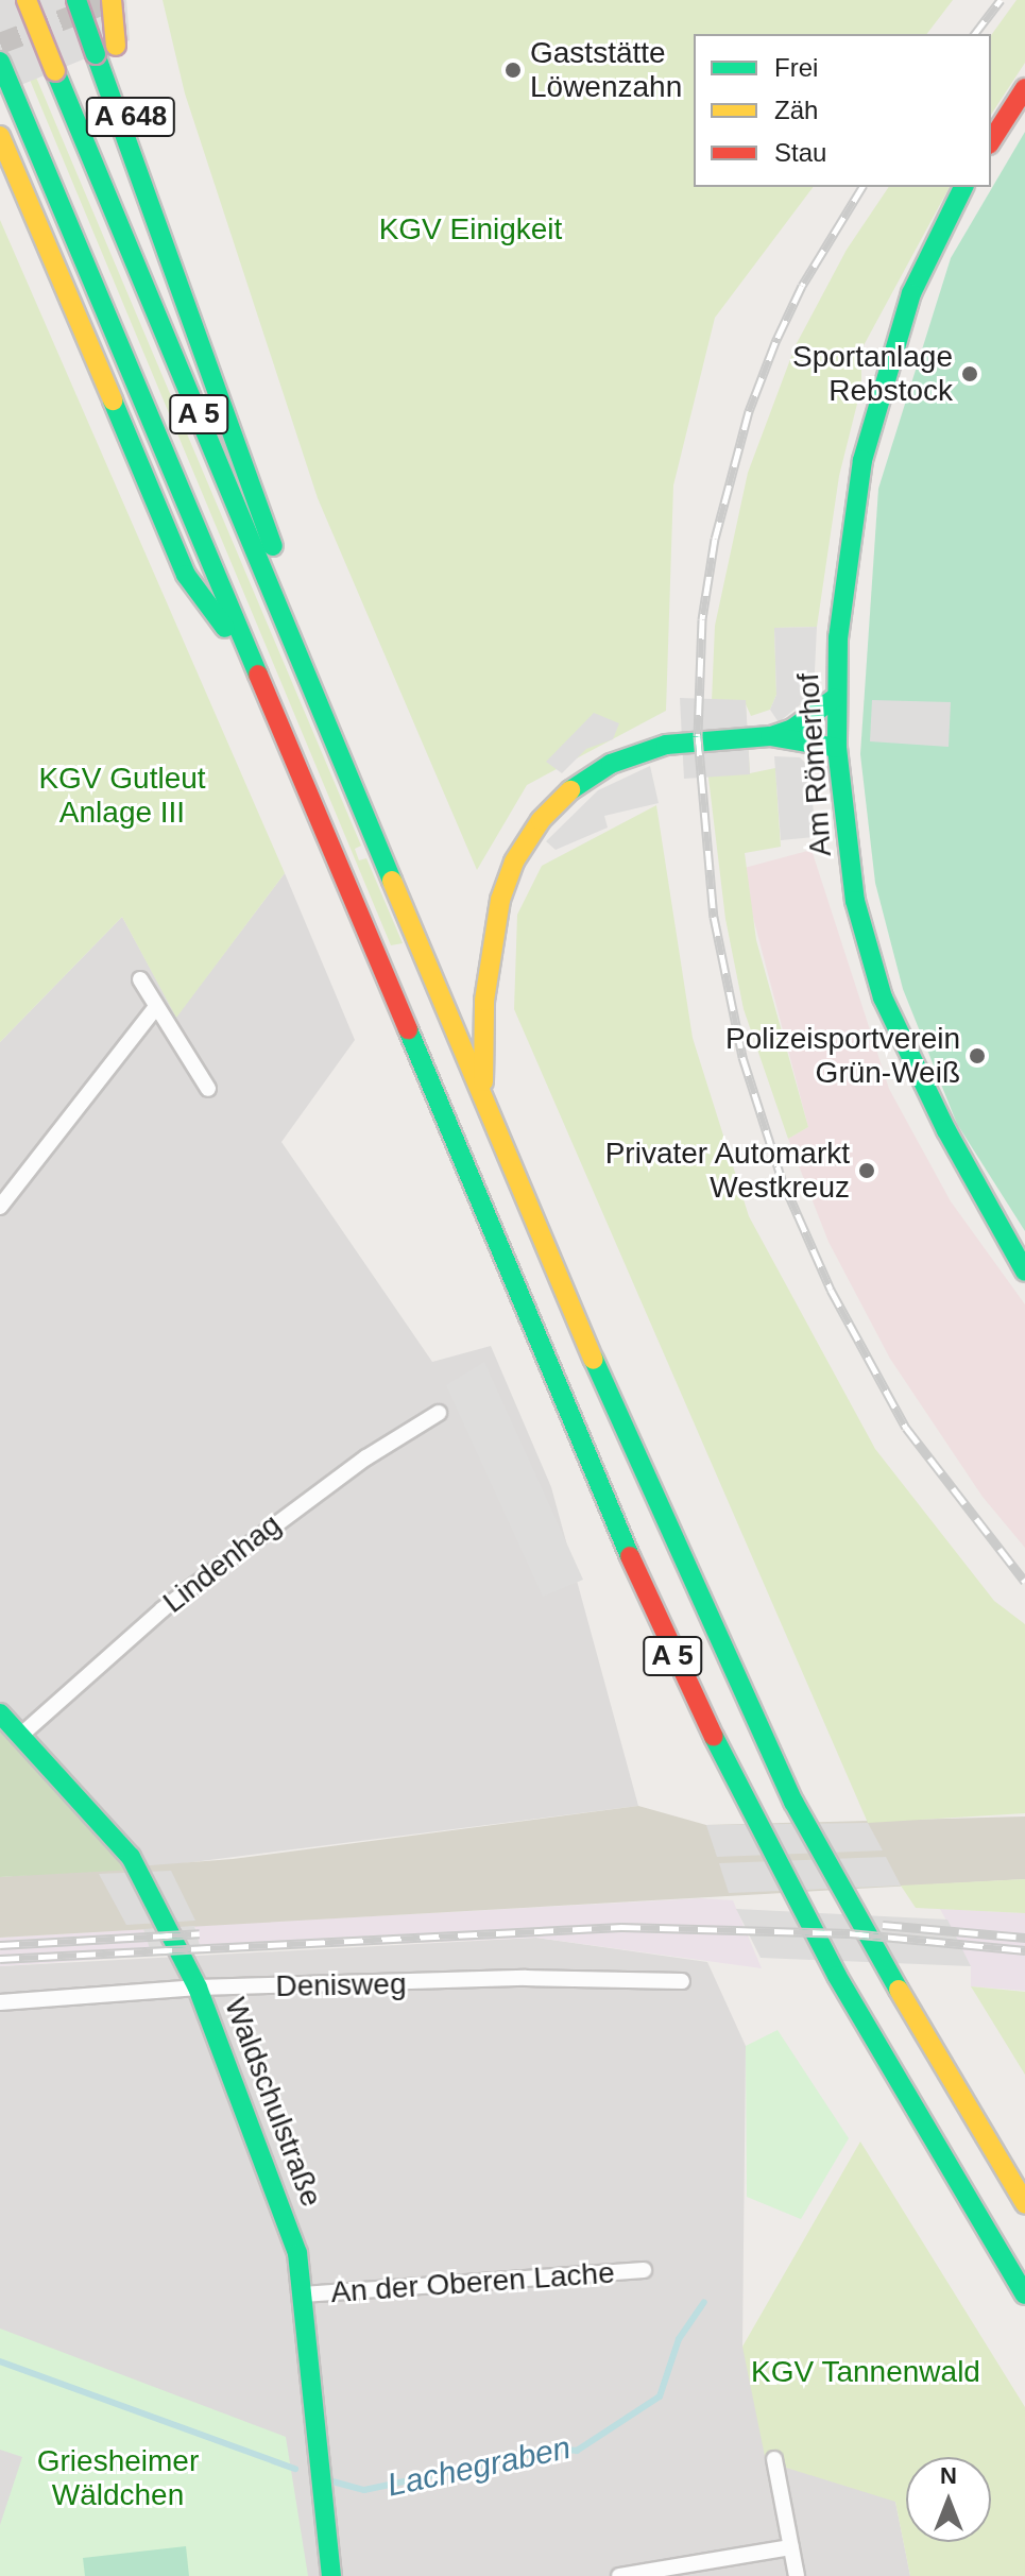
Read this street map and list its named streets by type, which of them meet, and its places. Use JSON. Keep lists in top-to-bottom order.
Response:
{
  "streets": {
    "main road": [
      "A 648",
      "A 5",
      "Am Römerhof",
      "Waldschulstraße"
    ],
    "street": ["Lindenhag", "Denisweg", "An der Oberen Lache"]
  },
  "crossings": [
    ["A 648", "A 5"],
    ["Lindenhag", "Waldschulstraße"],
    ["Denisweg", "Waldschulstraße"],
    ["Waldschulstraße", "An der Oberen Lache"]
  ],
  "water": ["Lachegraben"],
  "parks": [
    "KGV Einigkeit",
    "KGV Gutleut Anlage III",
    "KGV Tannenwald",
    "Griesheimer Wäldchen"
  ],
  "places": [
    "Gaststätte Löwenzahn",
    "Sportanlage Rebstock",
    "Polizeisportverein Grün-Weiß",
    "Privater Automarkt Westkreuz"
  ],
  "legend": ["Frei", "Zäh", "Stau"],
  "north": "top"
}
